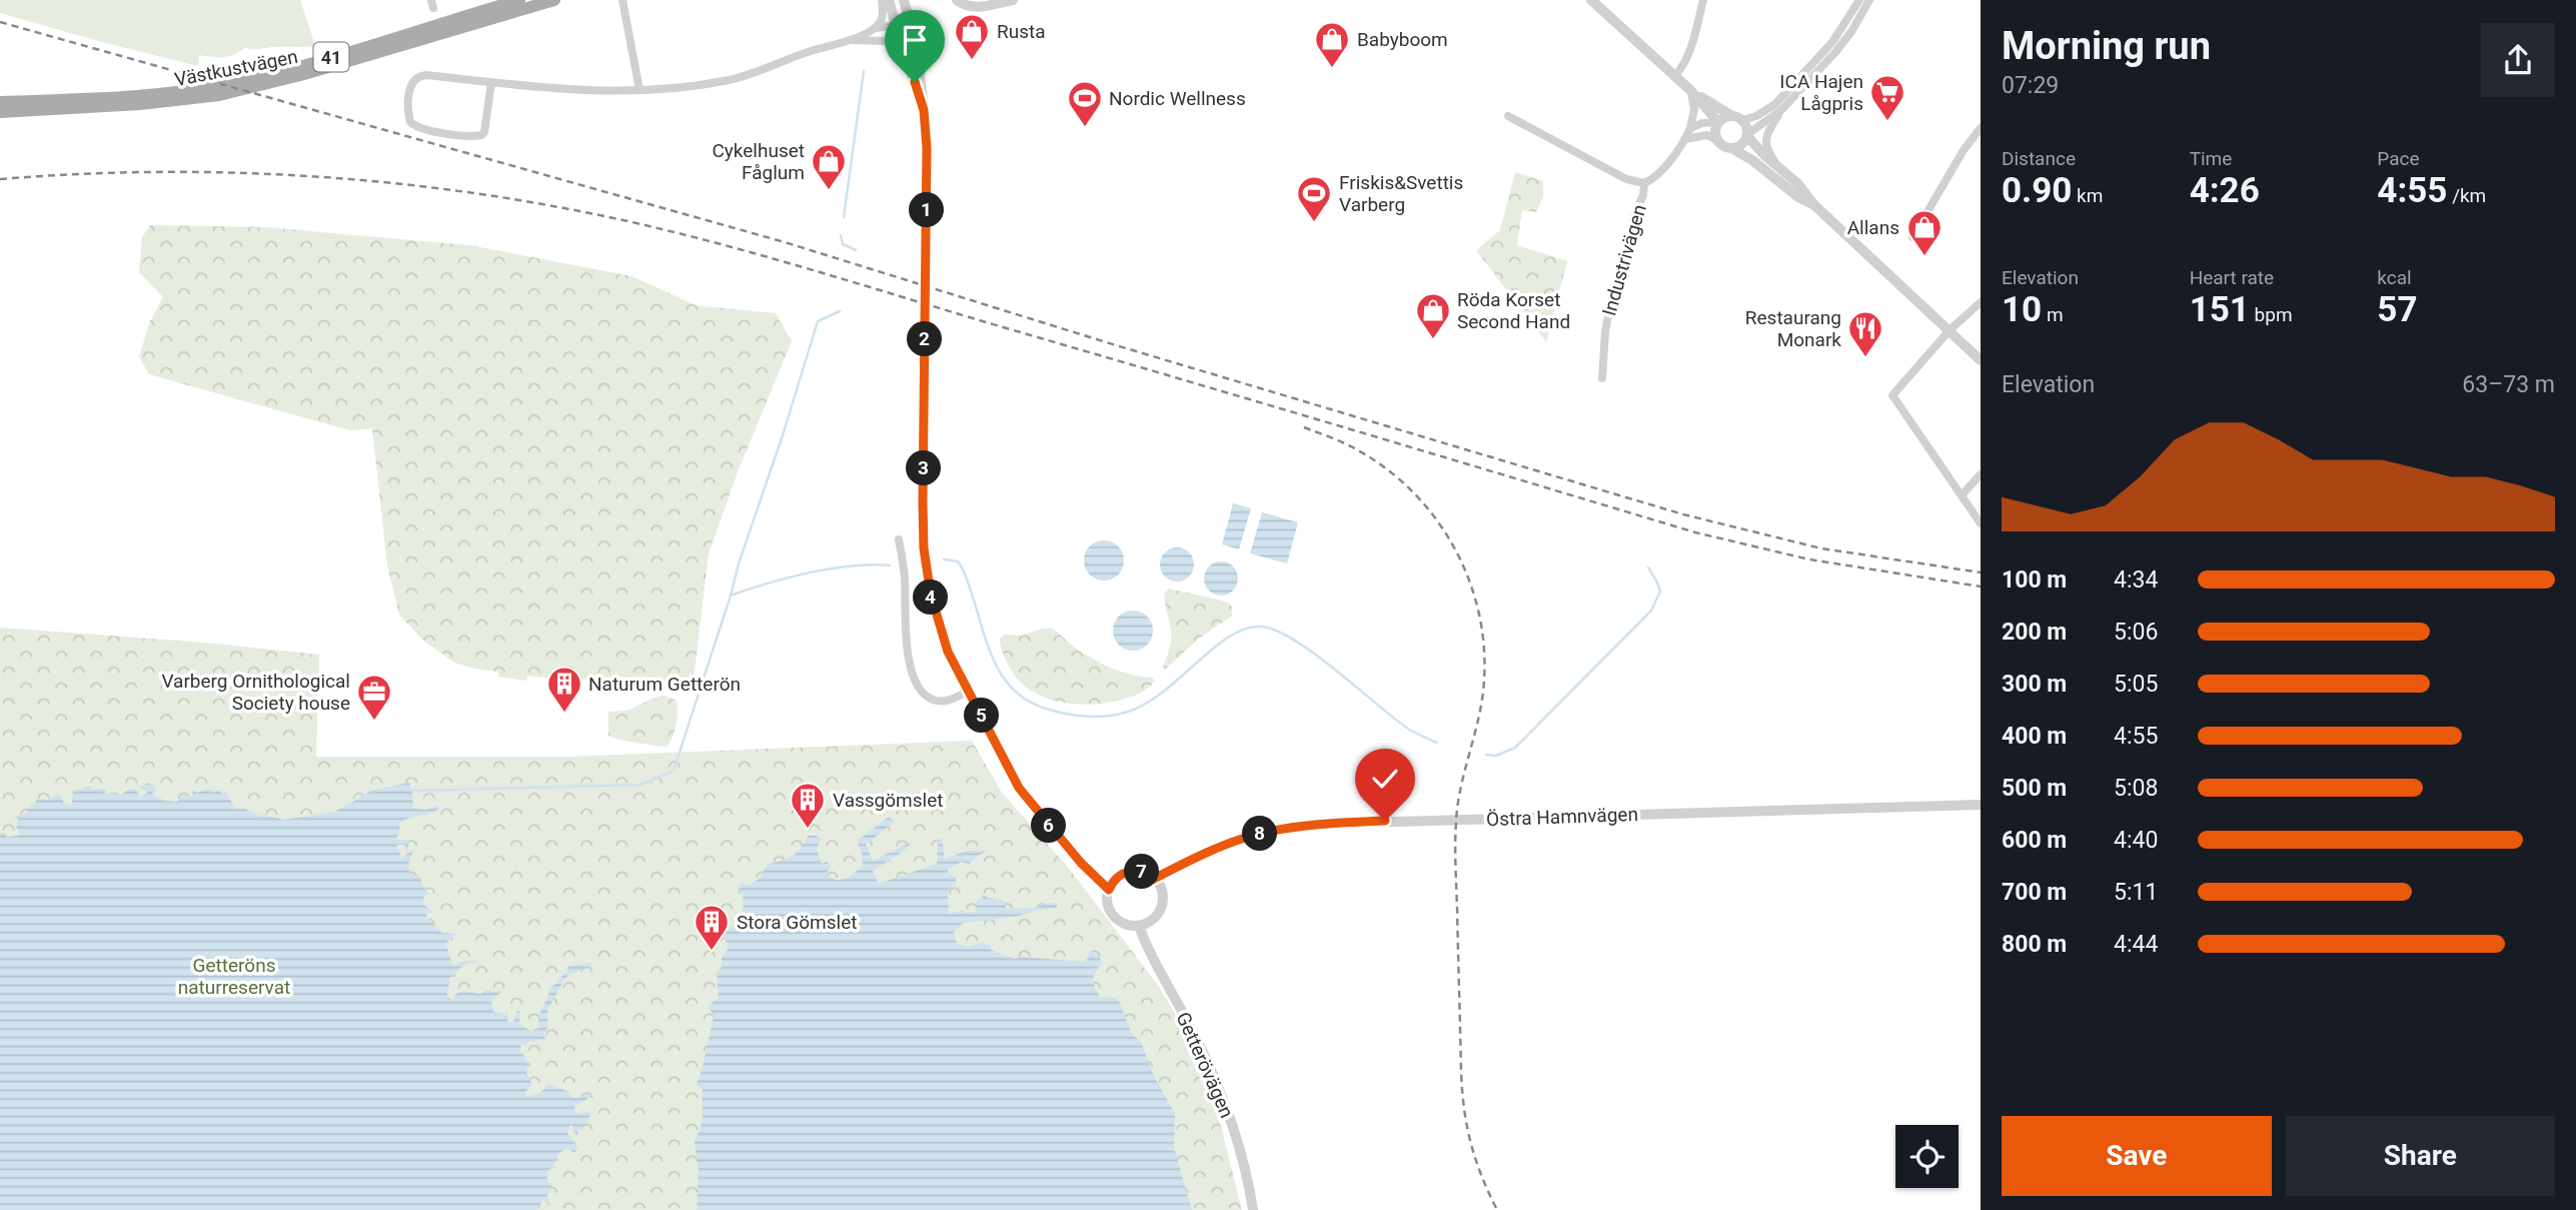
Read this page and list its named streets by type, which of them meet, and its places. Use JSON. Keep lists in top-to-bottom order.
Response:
{
  "streets": {
    "main road": ["41", "Västkustvägen"],
    "street": ["Industrivägen", "Östra Hamnvägen", "Getterövägen"]
  },
  "crossings": [
    ["Östra Hamnvägen", "Getterövägen"]
  ],
  "parks": ["Getteröns naturreservat"],
  "places": {
    "shop": [
      "Rusta",
      "Babyboom",
      "Cykelhuset Fåglum",
      "Allans",
      "Röda Korset Second Hand"
    ],
    "supermarket": ["ICA Hajen Lågpris"],
    "sports": ["Nordic Wellness", "Friskis&Svettis Varberg"],
    "restaurant": ["Restaurang Monark"],
    "building": ["Naturum Getterön", "Vassgömslet", "Stora Gömslet"],
    "office": ["Varberg Ornithological Society house"]
  },
  "page": {
    "heading": ["Morning run", "07:29"],
    "stats": [
      ["Distance", "0.90 km"],
      ["Time", "4:26"],
      ["Pace", "4:55 /km"],
      ["Elevation", "10 m"],
      ["Heart rate", "151 bpm"],
      ["kcal", "57"]
    ],
    "pins": [
      "1",
      "2",
      "3",
      "4",
      "5",
      "6",
      "8",
      "7"
    ],
    "chart": ["Elevation", "63–73 m"],
    "list": [
      {
        "name": "100 m",
        "note": "4:34"
      },
      {
        "name": "200 m",
        "note": "5:06"
      },
      {
        "name": "300 m",
        "note": "5:05"
      },
      {
        "name": "400 m",
        "note": "4:55"
      },
      {
        "name": "500 m",
        "note": "5:08"
      },
      {
        "name": "600 m",
        "note": "4:40"
      },
      {
        "name": "700 m",
        "note": "5:11"
      },
      {
        "name": "800 m",
        "note": "4:44"
      }
    ],
    "buttons": ["Save", "Share"]
  }
}
